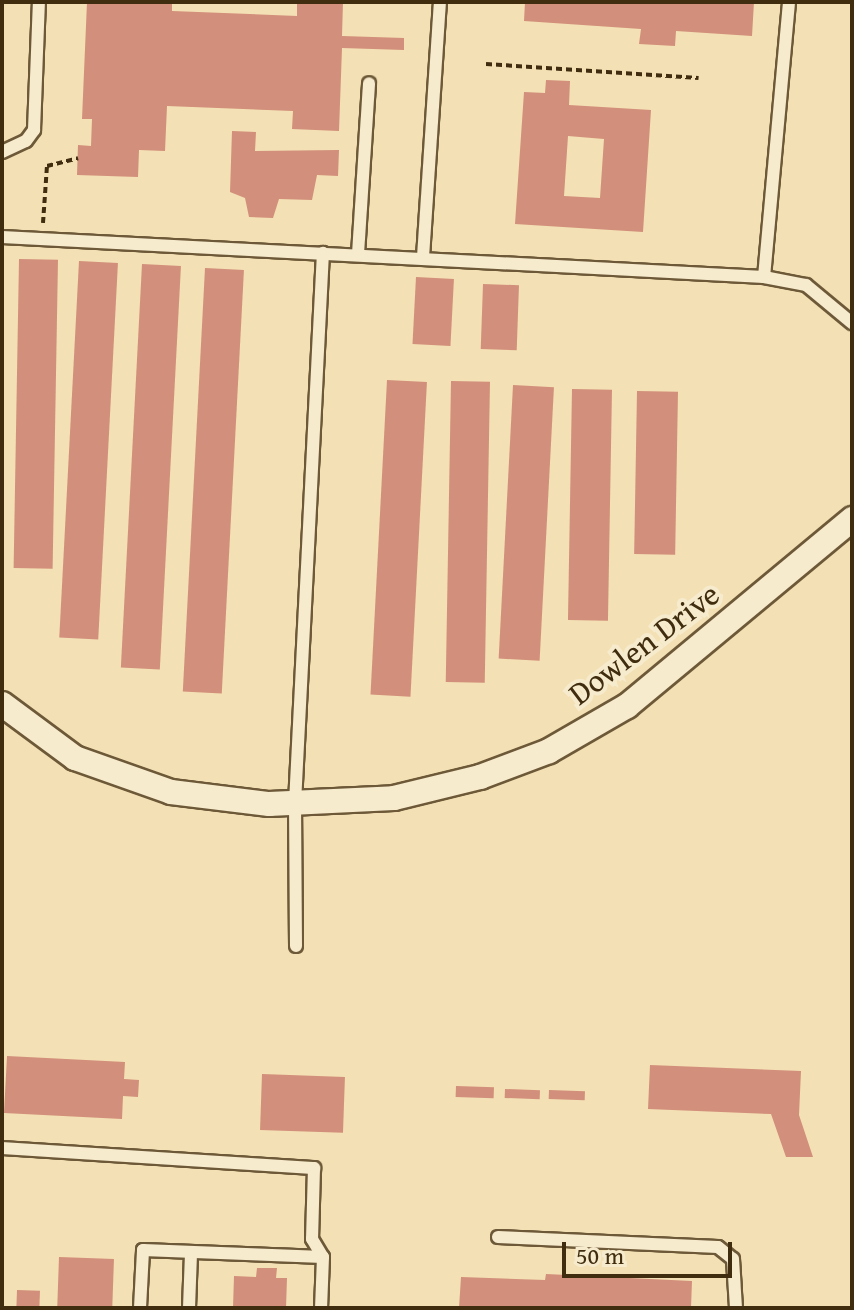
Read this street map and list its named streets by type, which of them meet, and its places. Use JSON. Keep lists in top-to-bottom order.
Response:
{
  "streets": {
    "street": ["Dowlen Drive"]
  },
  "scale_bar": "50 m"
}
